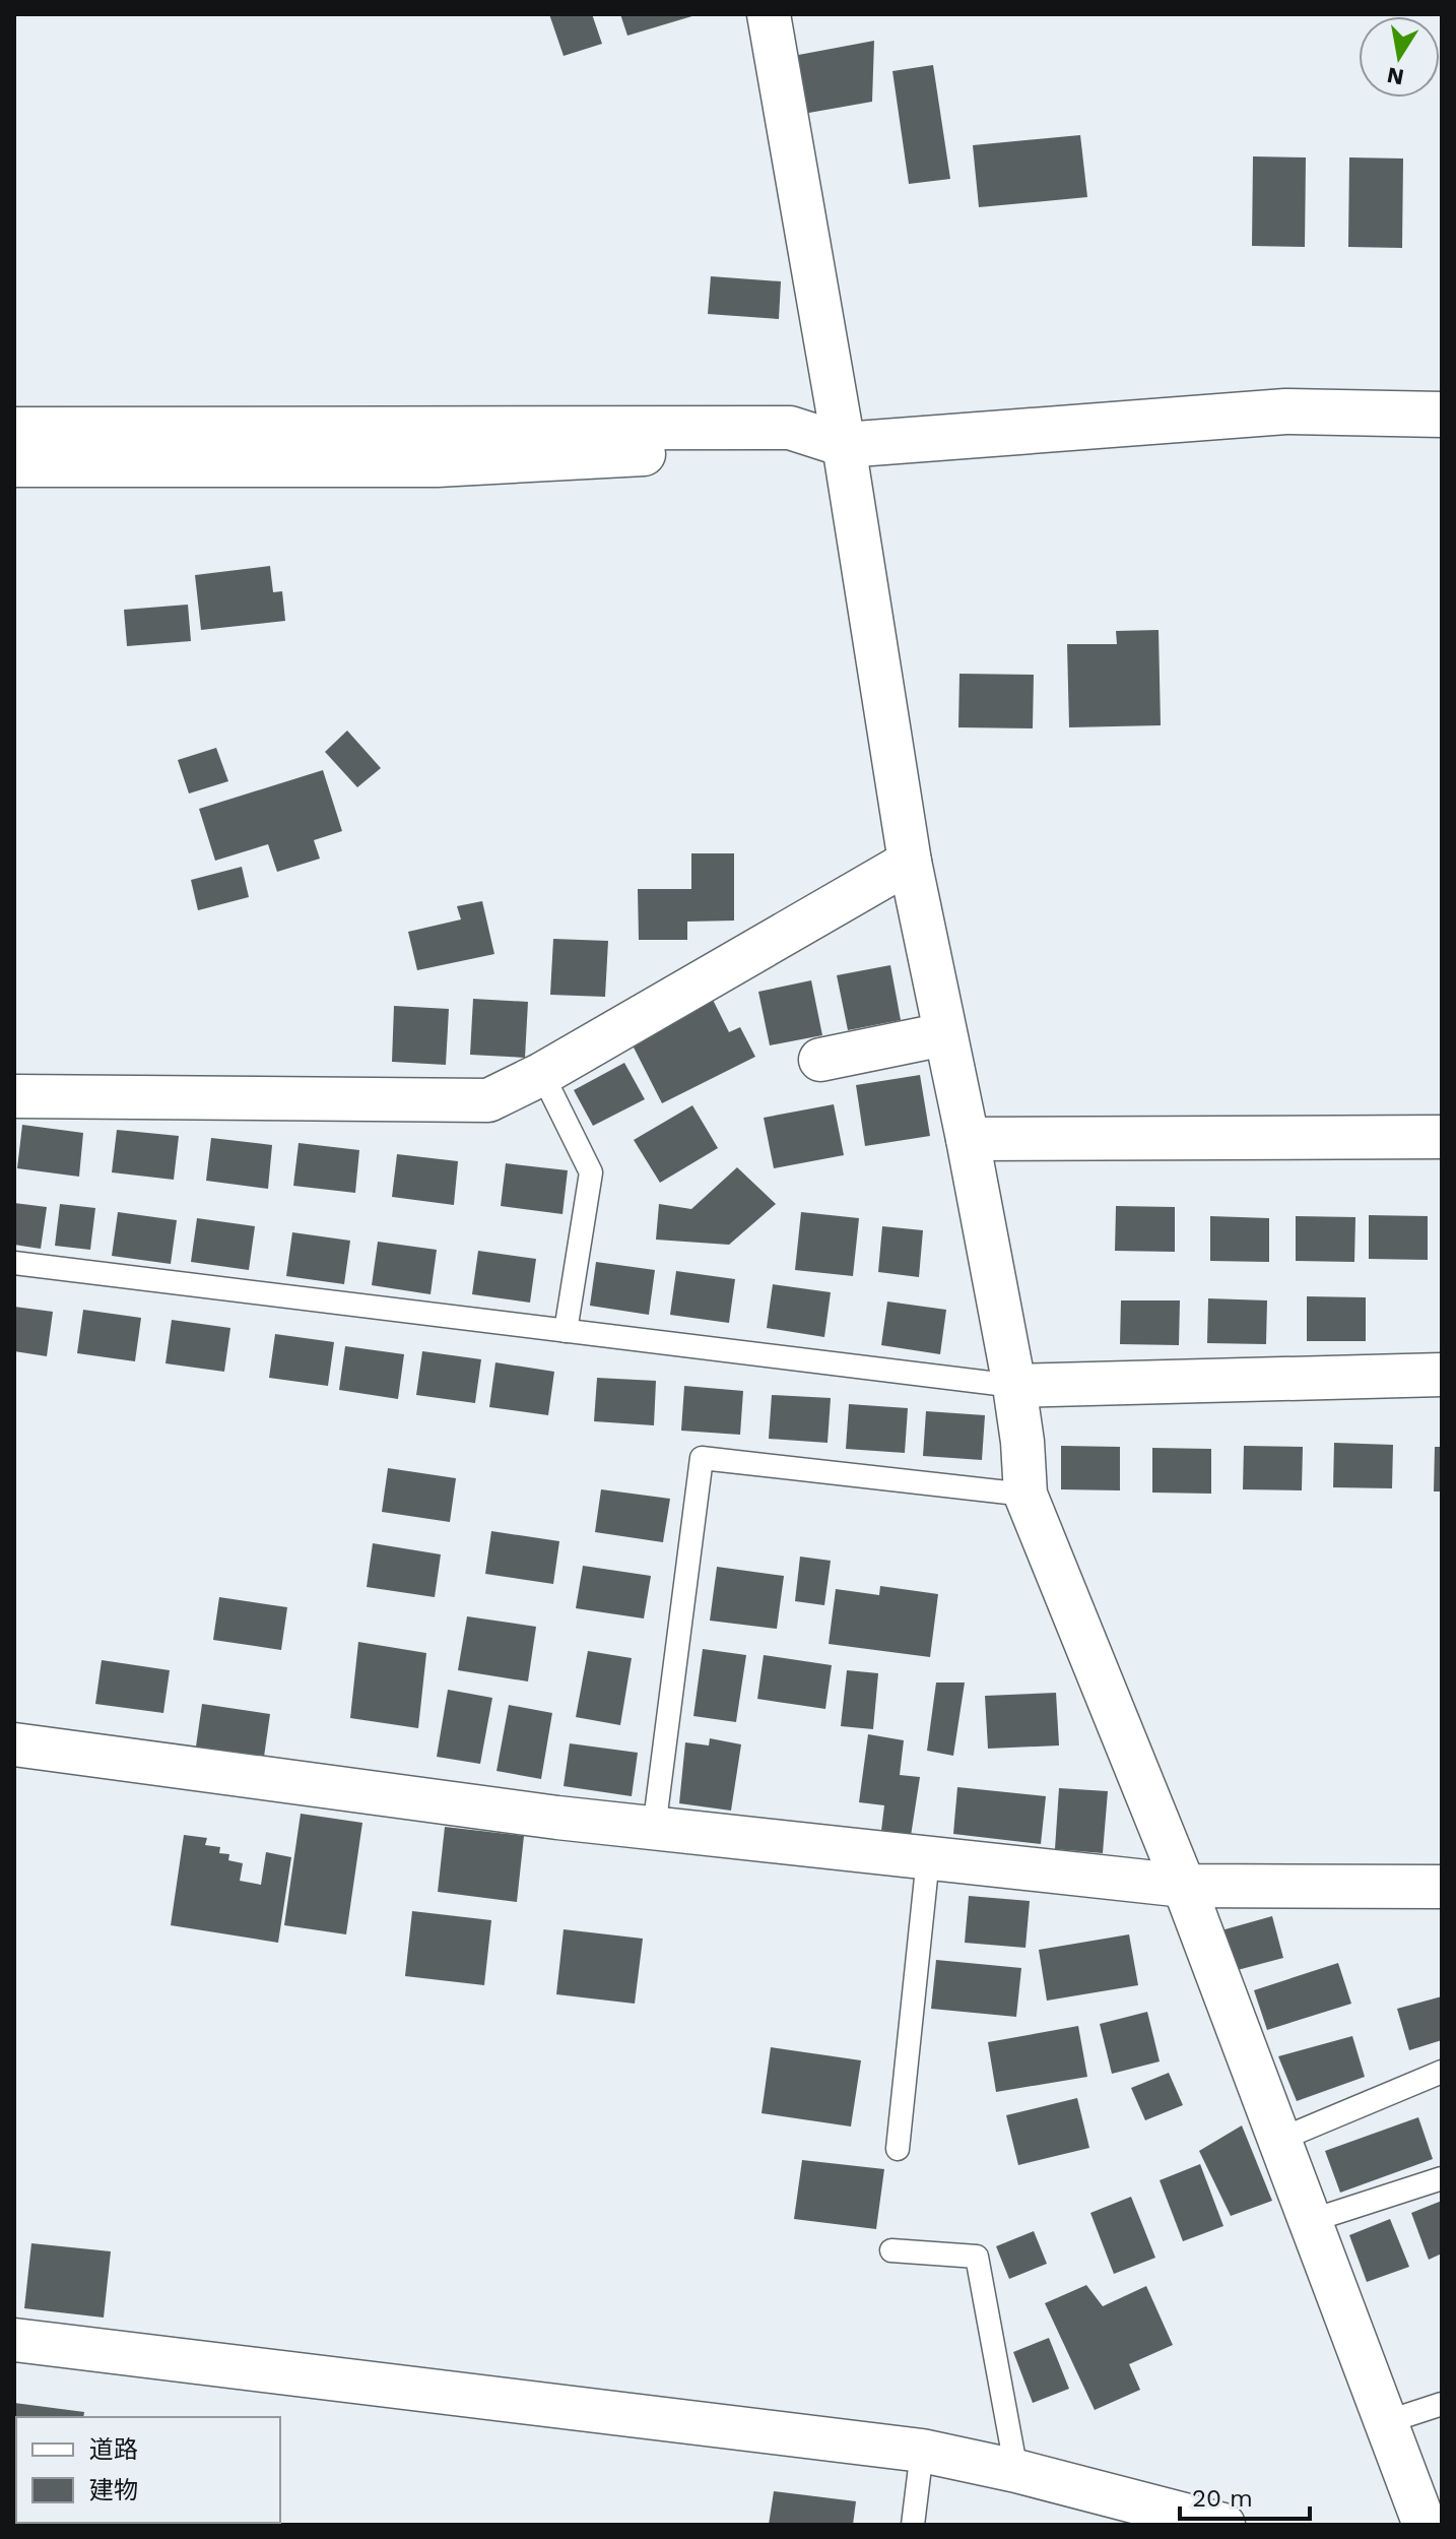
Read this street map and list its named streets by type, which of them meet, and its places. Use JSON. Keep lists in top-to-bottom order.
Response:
{
  "legend": ["道路", "建物"],
  "scale_bar": "20 m",
  "north": "bottom"
}
